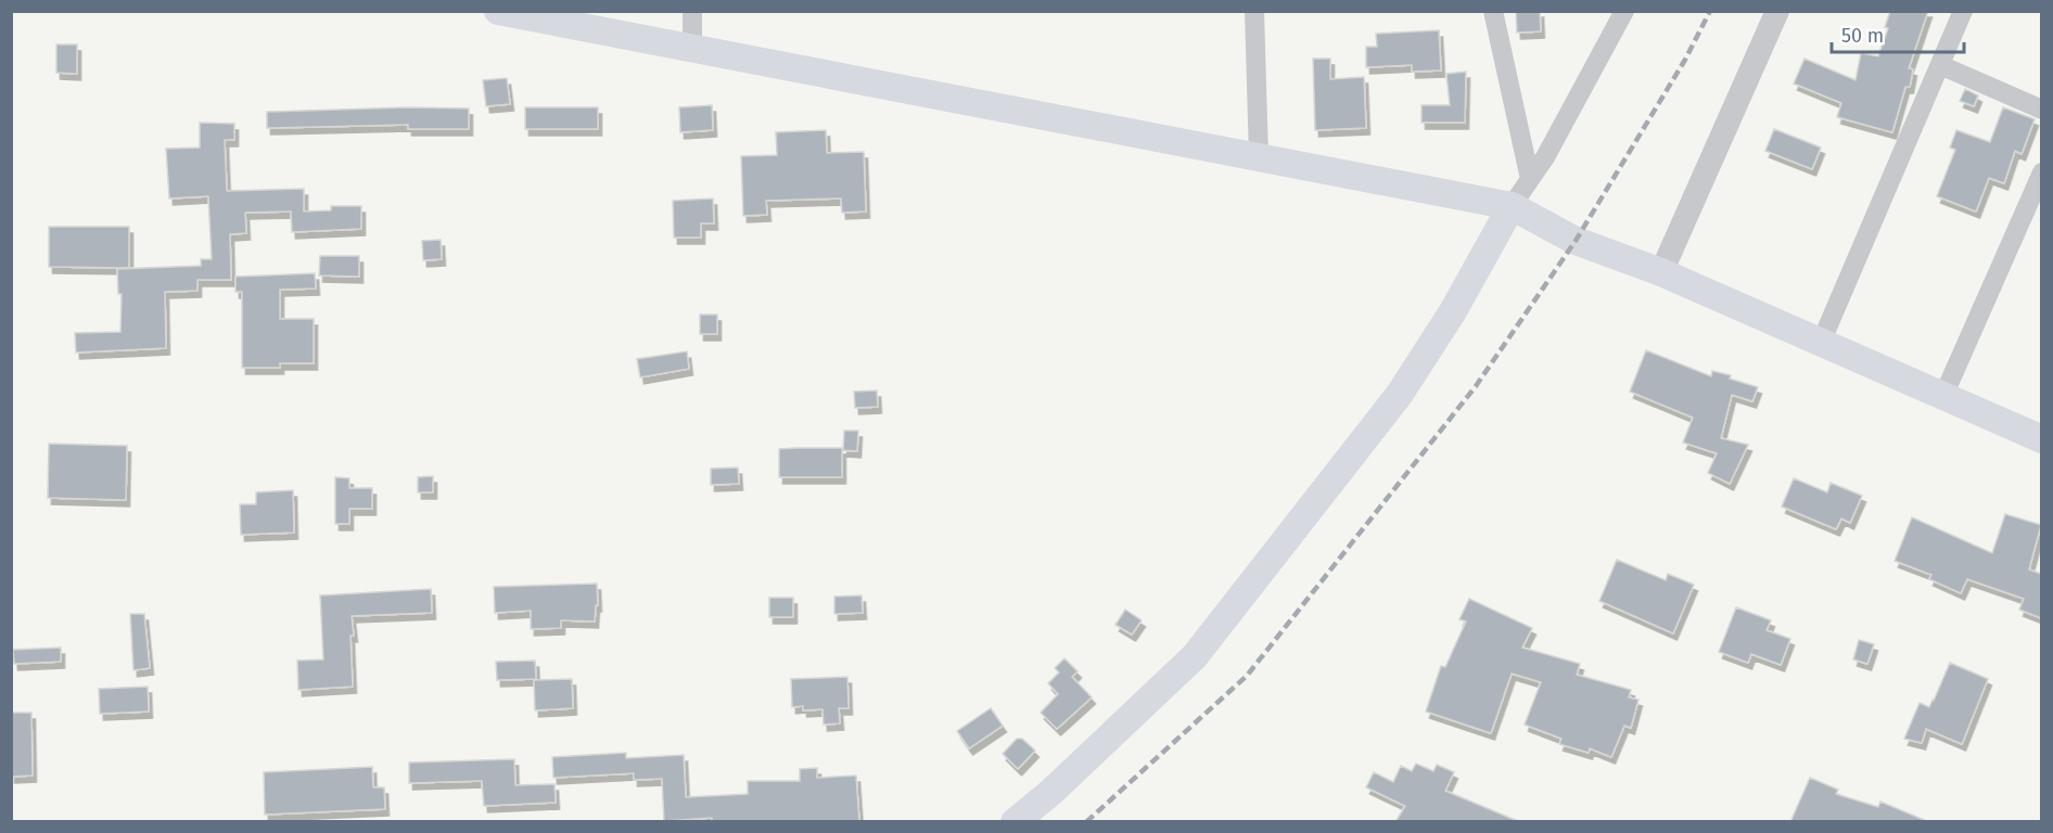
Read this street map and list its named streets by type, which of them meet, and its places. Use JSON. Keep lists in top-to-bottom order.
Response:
{
  "scale_bar": "50 m"
}
